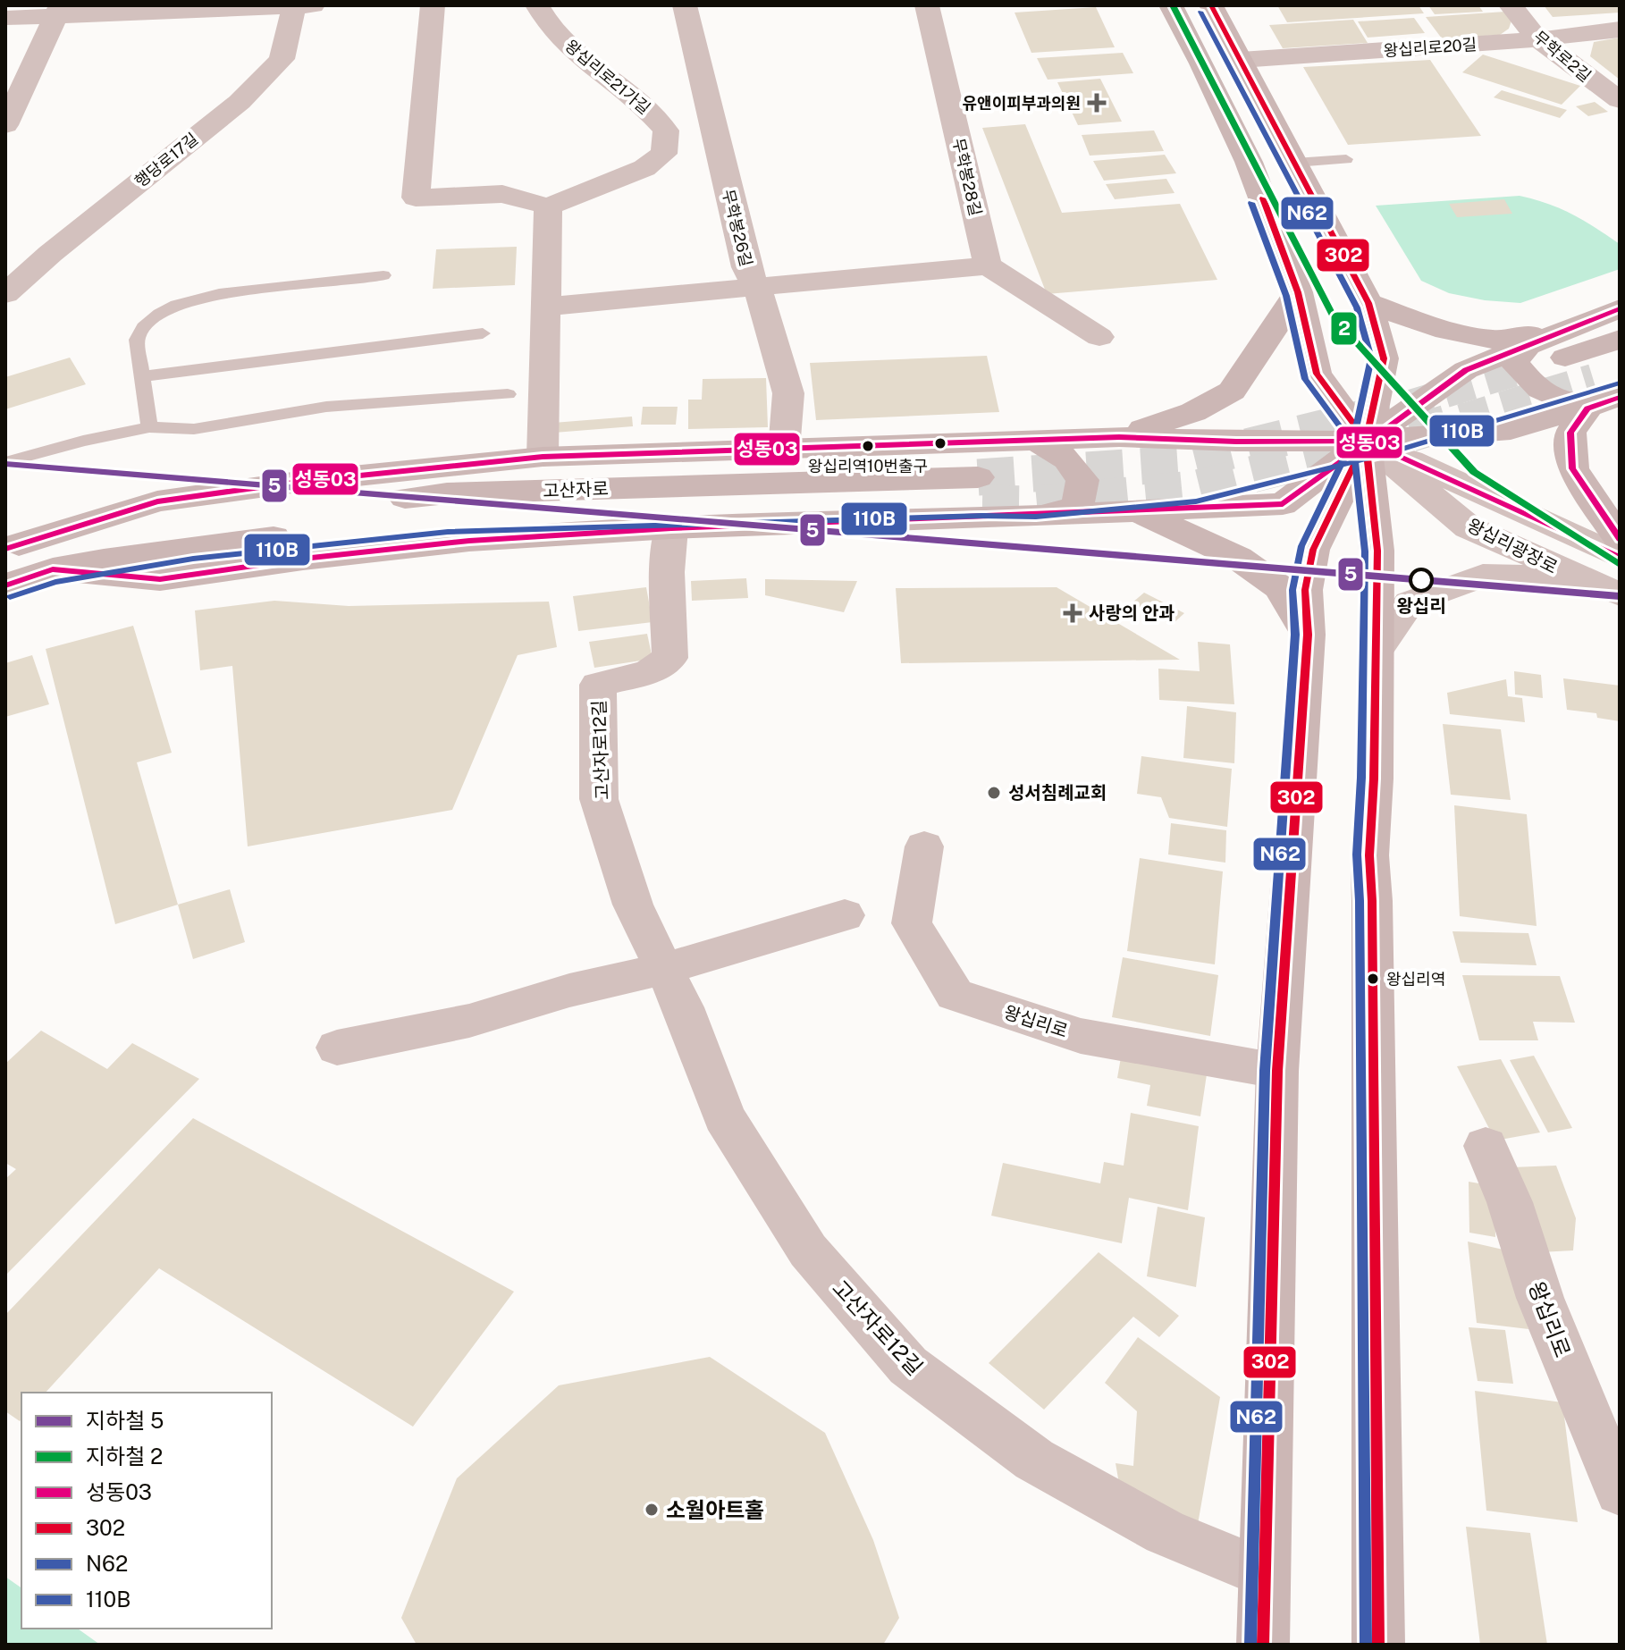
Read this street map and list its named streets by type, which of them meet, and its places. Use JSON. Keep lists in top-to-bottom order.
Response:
{
  "streets": {
    "main road": ["고산자로"],
    "street": [
      "왕십리로20길",
      "무학로2길",
      "왕십리로21가길",
      "행당로17길",
      "무학봉28길",
      "무학봉26길",
      "왕십리광장로",
      "고산자로12길",
      "왕십리로"
    ]
  },
  "crossings": [
    ["왕십리로20길", "무학로2길"]
  ],
  "places": {
    "health": ["유앤이피부과의원", "사랑의 안과"],
    "other": [
      "왕십리역10번출구",
      "왕십리",
      "성서침례교회",
      "왕십리역",
      "소월아트홀"
    ]
  },
  "lines": [
    "metro line 2",
    "transit line 302",
    "transit line N62",
    "transit line 성동03",
    "transit line 110B",
    "metro line 5"
  ],
  "legend": [
    "지하철 5",
    "지하철 2",
    "성동03",
    "302",
    "N62",
    "110B"
  ]
}
